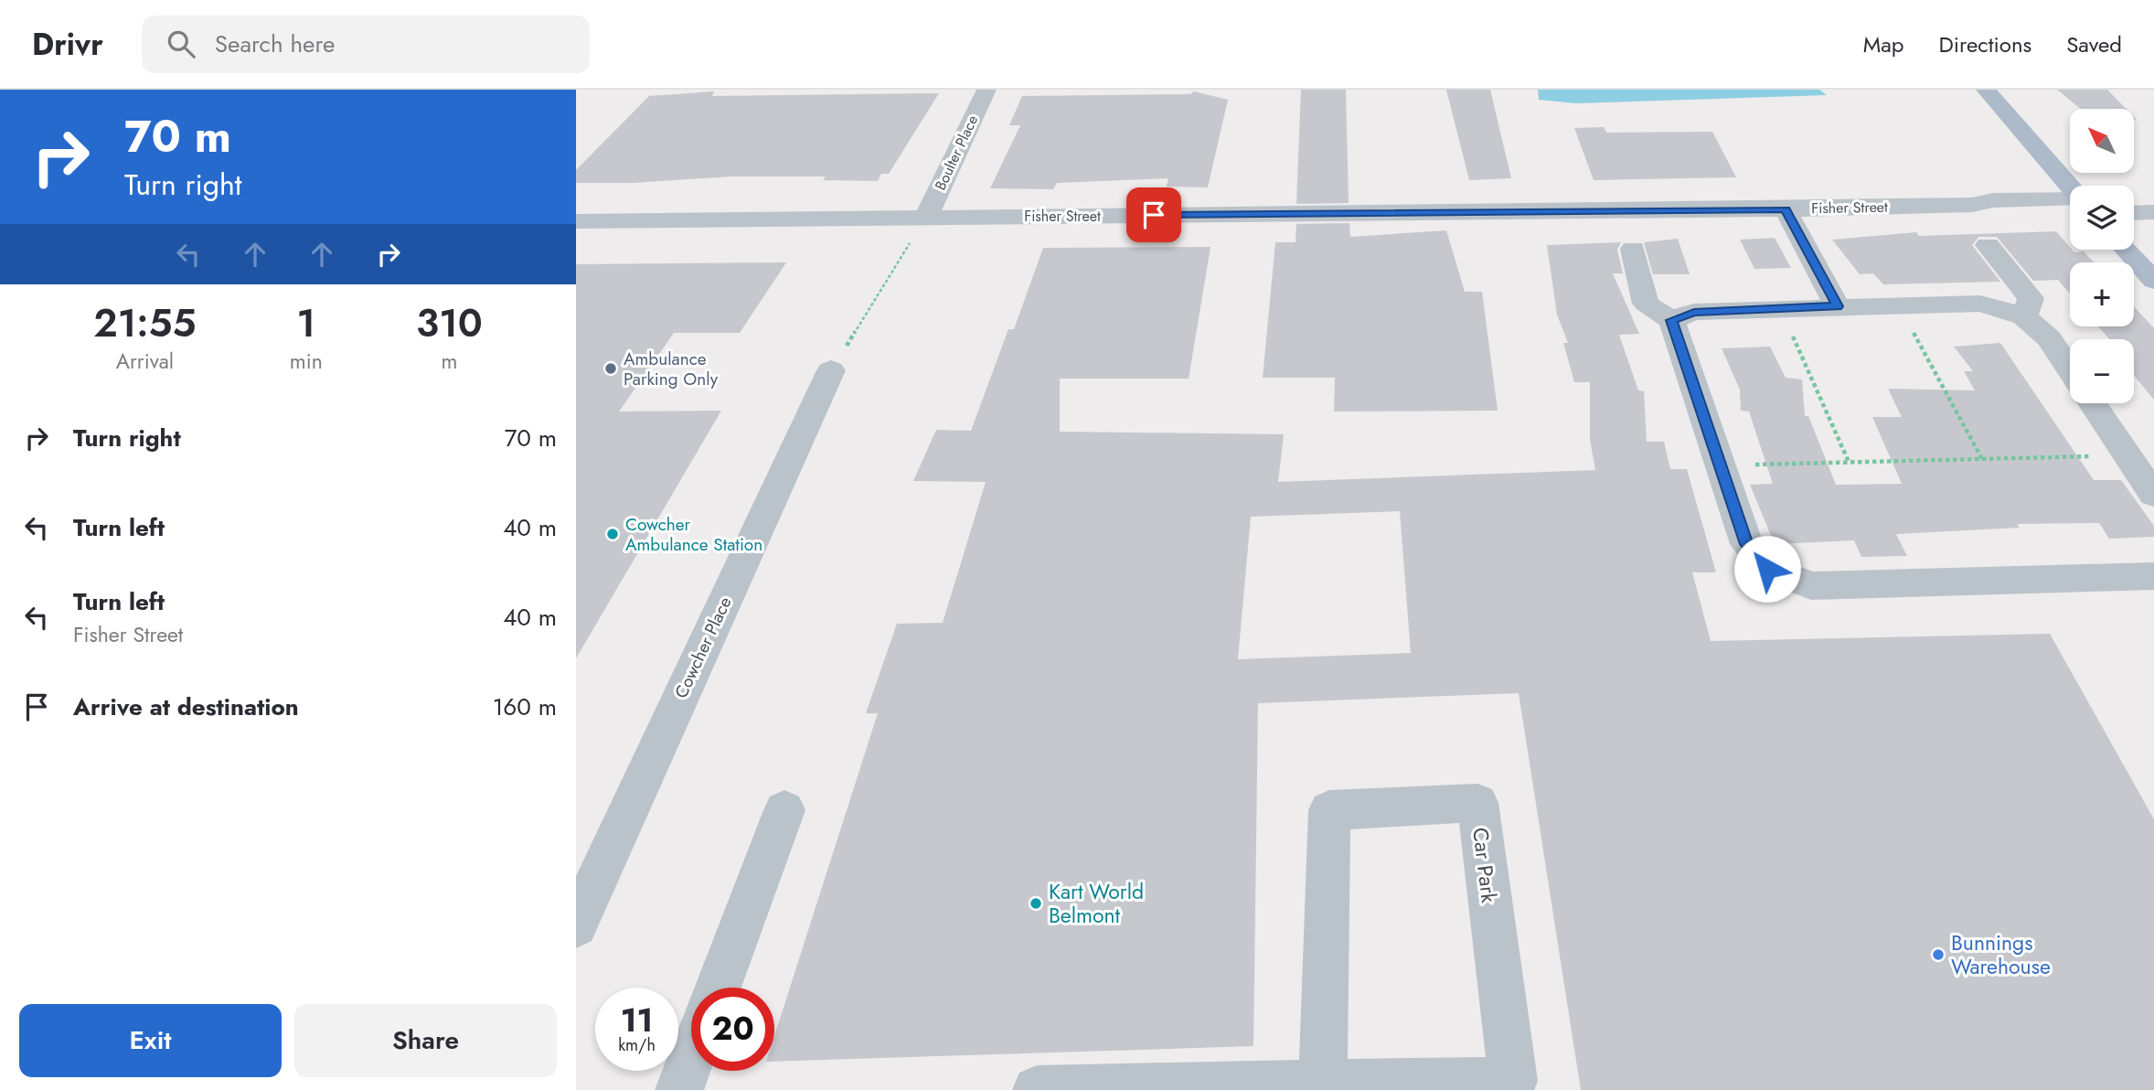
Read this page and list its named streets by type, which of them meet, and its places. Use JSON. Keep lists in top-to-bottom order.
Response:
{
  "streets": {
    "street": [
      "Boulter Place",
      "Fisher Street",
      "Cowcher Place",
      "Car Park"
    ]
  },
  "crossings": [
    ["Boulter Place", "Fisher Street"]
  ],
  "places": [
    "Ambulance Parking Only",
    "Cowcher Ambulance Station",
    "Kart World Belmont",
    "Bunnings Warehouse"
  ],
  "north": "top left",
  "page": {
    "header": "Drivr",
    "search": "Search here",
    "nav": ["Map", "Directions", "Saved"],
    "turn": ["70 m", "Turn right"],
    "map_buttons": ["+", "−"],
    "eta": [
      "21:55",
      "Arrival",
      "1",
      "min",
      "310",
      "m"
    ],
    "list": [
      {
        "name": "Turn right",
        "value": "70 m"
      },
      {
        "name": "Turn left",
        "value": "40 m"
      },
      {
        "name": "Turn left",
        "note": "Fisher Street",
        "value": "40 m"
      },
      {
        "name": "Arrive at destination",
        "value": "160 m"
      }
    ],
    "speed": "11 km/h",
    "limit": "20",
    "buttons": ["Exit", "Share"]
  }
}
